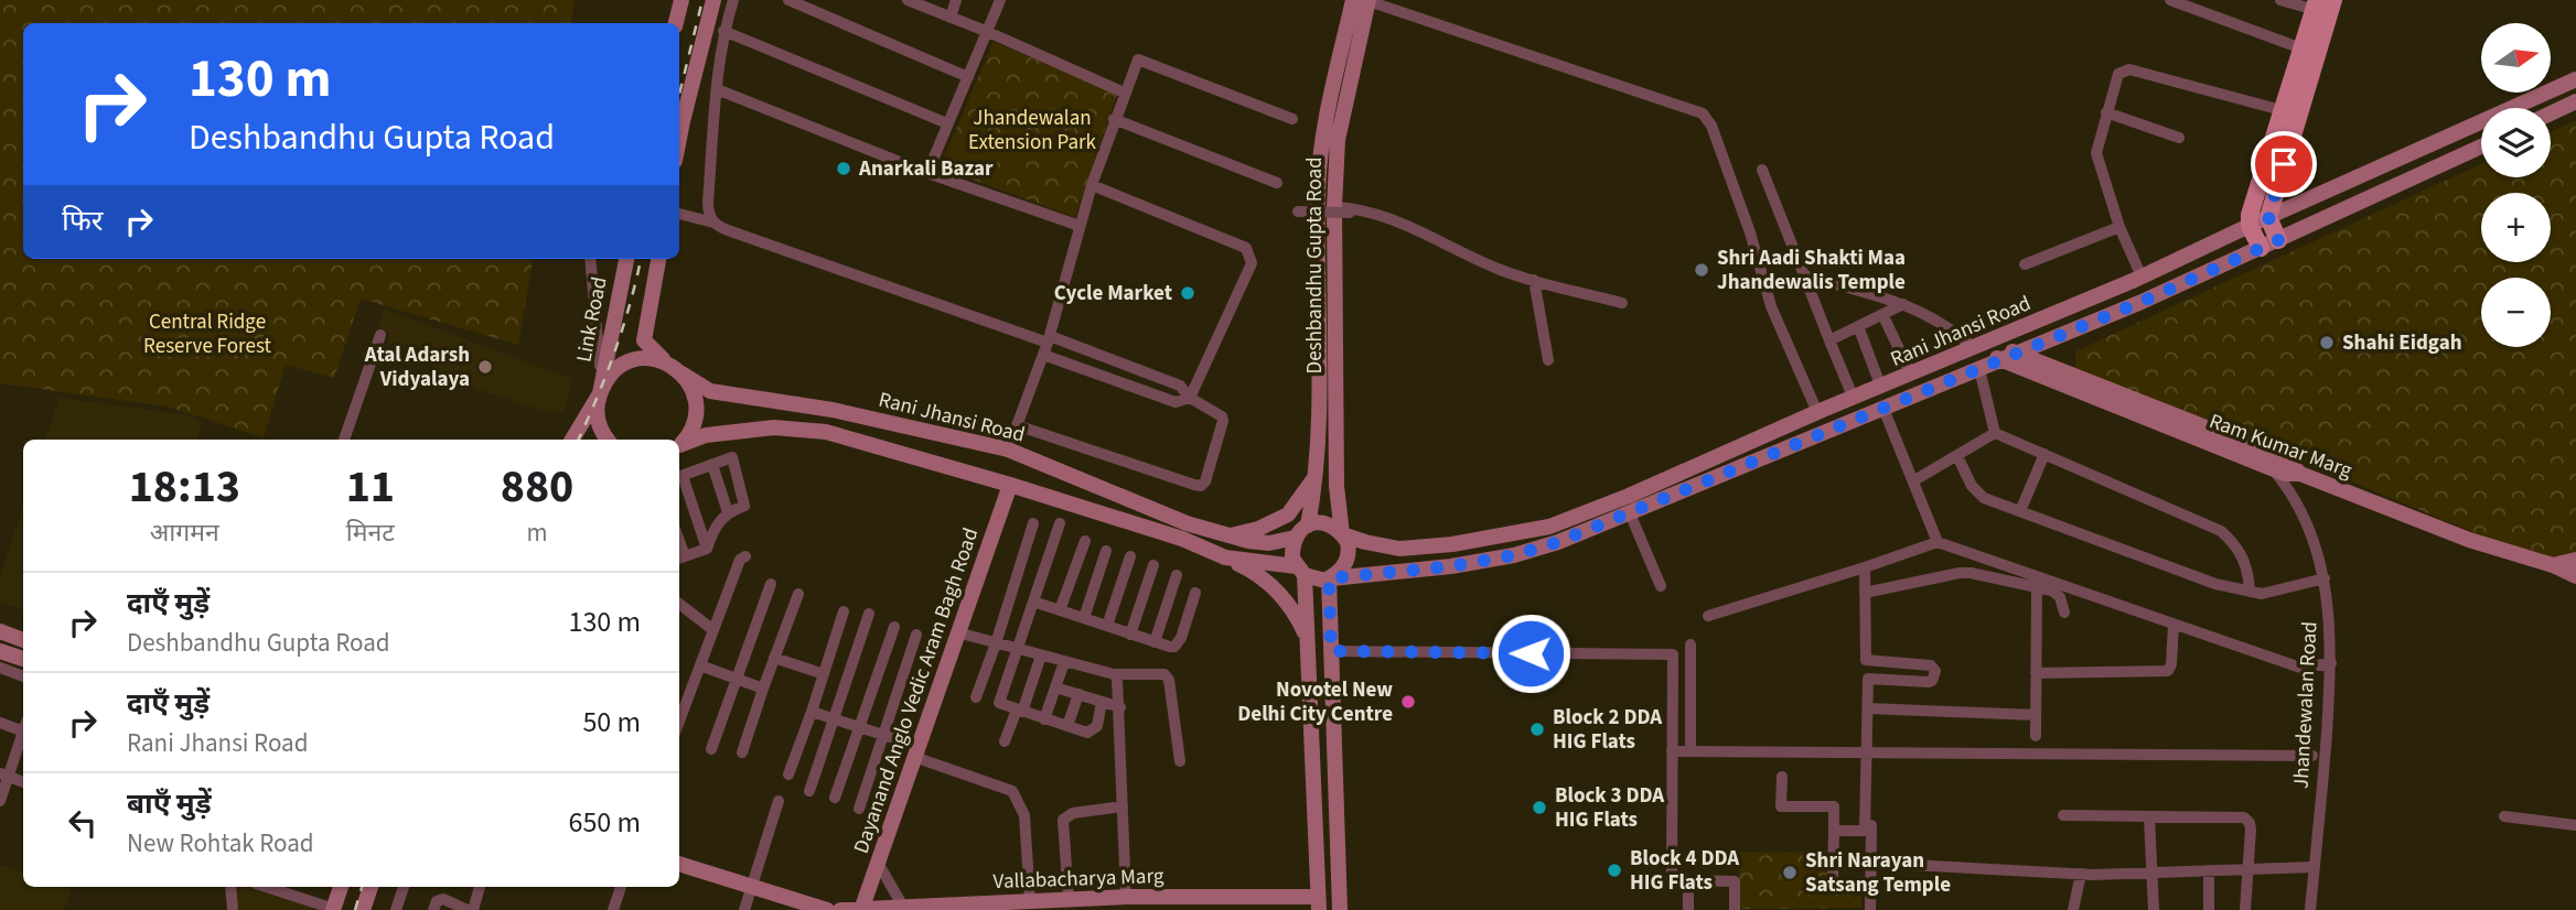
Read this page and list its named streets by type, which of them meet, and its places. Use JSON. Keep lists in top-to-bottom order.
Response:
{
  "streets": {
    "main road": [
      "Deshbandhu Gupta Road",
      "Link Road",
      "Rani Jhansi Road",
      "Ram Kumar Marg",
      "Dayanand Anglo Vedic Aram Bagh Road",
      "Vallabacharya Marg"
    ],
    "street": ["Jhandewalan Road"]
  },
  "crossings": [
    ["Deshbandhu Gupta Road", "Rani Jhansi Road"],
    ["Rani Jhansi Road", "Ram Kumar Marg"],
    ["Ram Kumar Marg", "Jhandewalan Road"],
    ["Dayanand Anglo Vedic Aram Bagh Road", "Vallabacharya Marg"]
  ],
  "parks": ["Jhandewalan Extension Park", "Central Ridge Reserve Forest"],
  "places": [
    "Anarkali Bazar",
    "Shri Aadi Shakti Maa Jhandewalis Temple",
    "Cycle Market",
    "Shahi Eidgah",
    "Atal Adarsh Vidyalaya",
    "Novotel New Delhi City Centre",
    "Block 2 DDA HIG Flats",
    "Block 3 DDA HIG Flats",
    "Block 4 DDA HIG Flats",
    "Shri Narayan Satsang Temple"
  ],
  "north": "right",
  "page": {
    "map_buttons": ["+", "−"],
    "turn": ["130 m", "Deshbandhu Gupta Road"],
    "then": "फिर",
    "eta": [
      "18:13",
      "आगमन",
      "11",
      "मिनट",
      "880",
      "m"
    ],
    "list": [
      {
        "name": "दाएँ मुड़ें",
        "note": "Deshbandhu Gupta Road",
        "value": "130 m"
      },
      {
        "name": "दाएँ मुड़ें",
        "note": "Rani Jhansi Road",
        "value": "50 m"
      },
      {
        "name": "बाएँ मुड़ें",
        "note": "New Rohtak Road",
        "value": "650 m"
      }
    ]
  }
}
